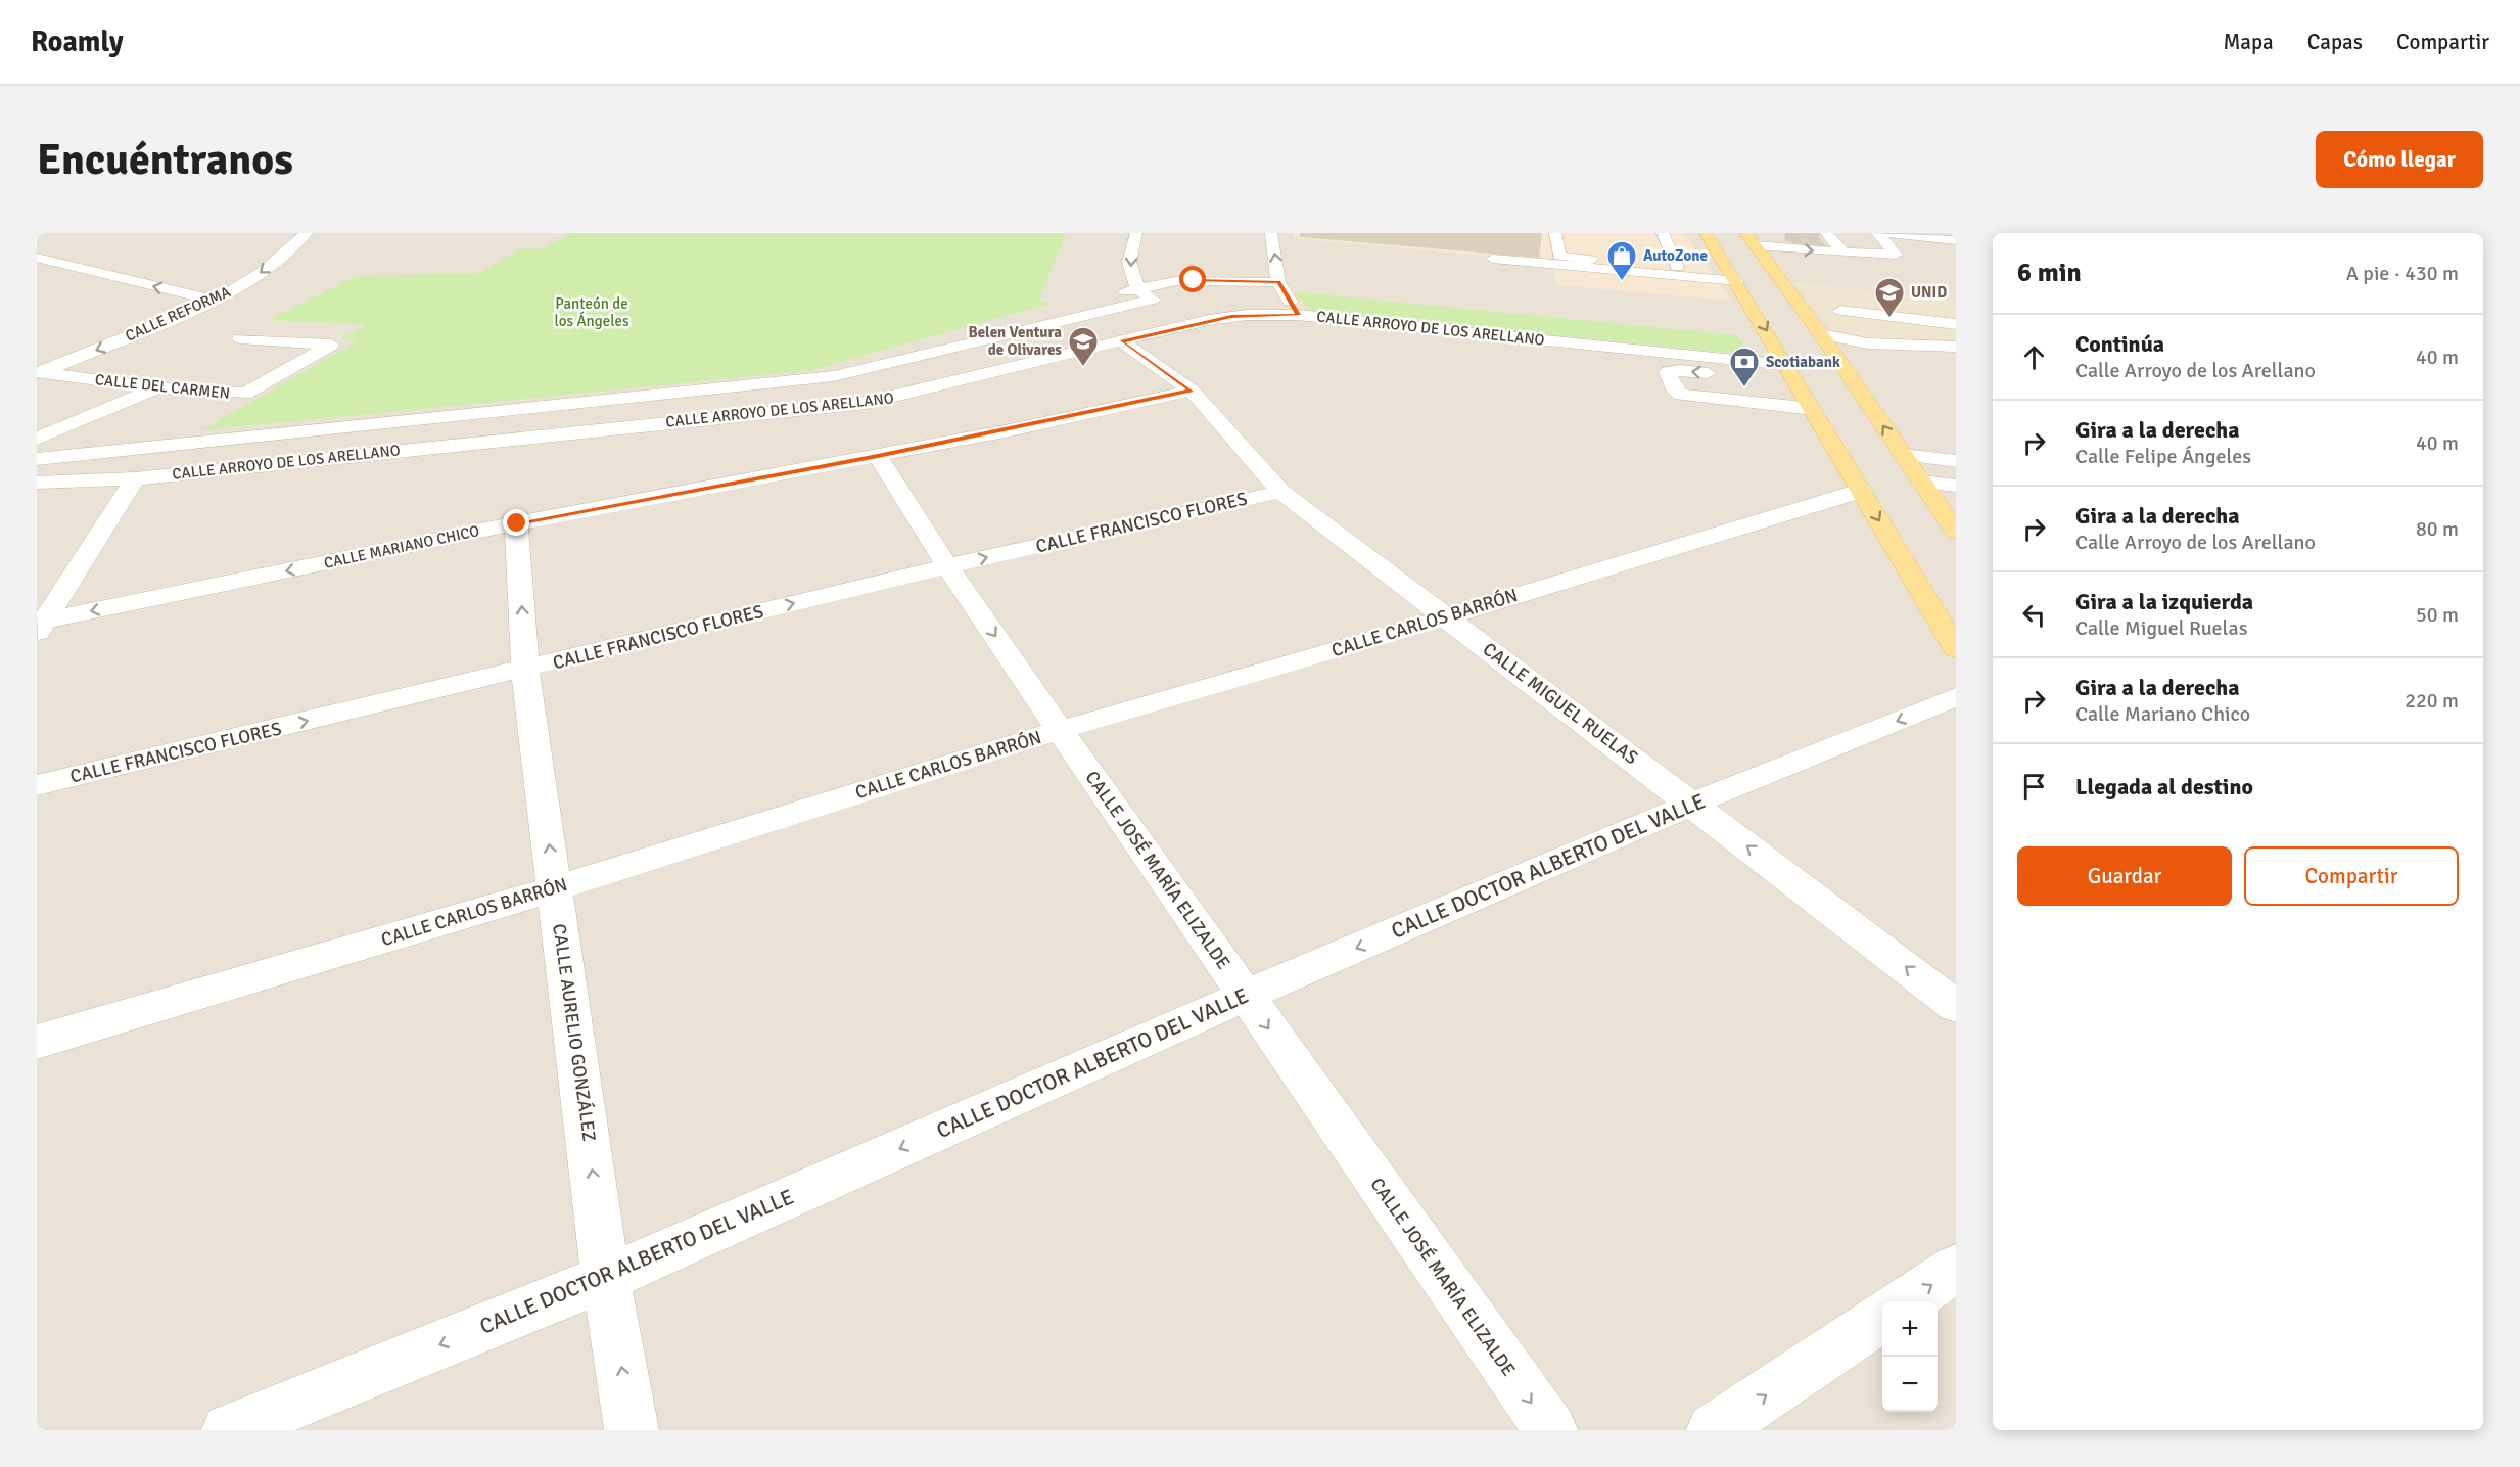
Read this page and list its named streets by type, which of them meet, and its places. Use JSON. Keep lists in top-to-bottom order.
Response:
{
  "streets": {
    "street": [
      "CALLE REFORMA",
      "CALLE ARROYO DE LOS ARELLANO",
      "CALLE DEL CARMEN",
      "CALLE FRANCISCO FLORES",
      "CALLE MARIANO CHICO",
      "CALLE CARLOS BARRÓN",
      "CALLE MIGUEL RUELAS",
      "CALLE DOCTOR ALBERTO DEL VALLE",
      "CALLE JOSÉ MARÍA ELIZALDE",
      "CALLE AURELIO GONZÁLEZ"
    ]
  },
  "crossings": [
    ["CALLE REFORMA", "CALLE DEL CARMEN"],
    ["CALLE ARROYO DE LOS ARELLANO", "CALLE MIGUEL RUELAS"],
    ["CALLE FRANCISCO FLORES", "CALLE MIGUEL RUELAS"],
    ["CALLE FRANCISCO FLORES", "CALLE JOSÉ MARÍA ELIZALDE"],
    ["CALLE FRANCISCO FLORES", "CALLE AURELIO GONZÁLEZ"],
    ["CALLE MARIANO CHICO", "CALLE MIGUEL RUELAS"],
    ["CALLE MARIANO CHICO", "CALLE JOSÉ MARÍA ELIZALDE"],
    ["CALLE MARIANO CHICO", "CALLE AURELIO GONZÁLEZ"],
    ["CALLE CARLOS BARRÓN", "CALLE MIGUEL RUELAS"],
    ["CALLE CARLOS BARRÓN", "CALLE JOSÉ MARÍA ELIZALDE"],
    ["CALLE CARLOS BARRÓN", "CALLE AURELIO GONZÁLEZ"],
    ["CALLE MIGUEL RUELAS", "CALLE DOCTOR ALBERTO DEL VALLE"],
    ["CALLE DOCTOR ALBERTO DEL VALLE", "CALLE JOSÉ MARÍA ELIZALDE"],
    ["CALLE DOCTOR ALBERTO DEL VALLE", "CALLE AURELIO GONZÁLEZ"]
  ],
  "one_way": [
    "CALLE FRANCISCO FLORES",
    "CALLE MARIANO CHICO",
    "CALLE DOCTOR ALBERTO DEL VALLE",
    "CALLE JOSÉ MARÍA ELIZALDE",
    "CALLE AURELIO GONZÁLEZ"
  ],
  "parks": ["Panteón de los Ángeles"],
  "places": {
    "shop": ["AutoZone"],
    "school or university": ["UNID", "Belen Ventura de Olivares"],
    "bank": ["Scotiabank"]
  },
  "page": {
    "header": "Roamly",
    "nav": ["Mapa", "Capas", "Compartir"],
    "buttons": [
      "Cómo llegar",
      ["Guardar", "Compartir"]
    ],
    "title": "Encuéntranos",
    "heading": ["6 min", "A pie · 430 m"],
    "list": [
      ["Continúa", "Calle Arroyo de los Arellano", "40 m"],
      ["Gira a la derecha", "Calle Felipe Ángeles", "40 m"],
      ["Gira a la derecha", "Calle Arroyo de los Arellano", "80 m"],
      ["Gira a la izquierda", "Calle Miguel Ruelas", "50 m"],
      ["Gira a la derecha", "Calle Mariano Chico", "220 m"],
      "Llegada al destino"
    ],
    "map_buttons": ["+", "−"]
  }
}
